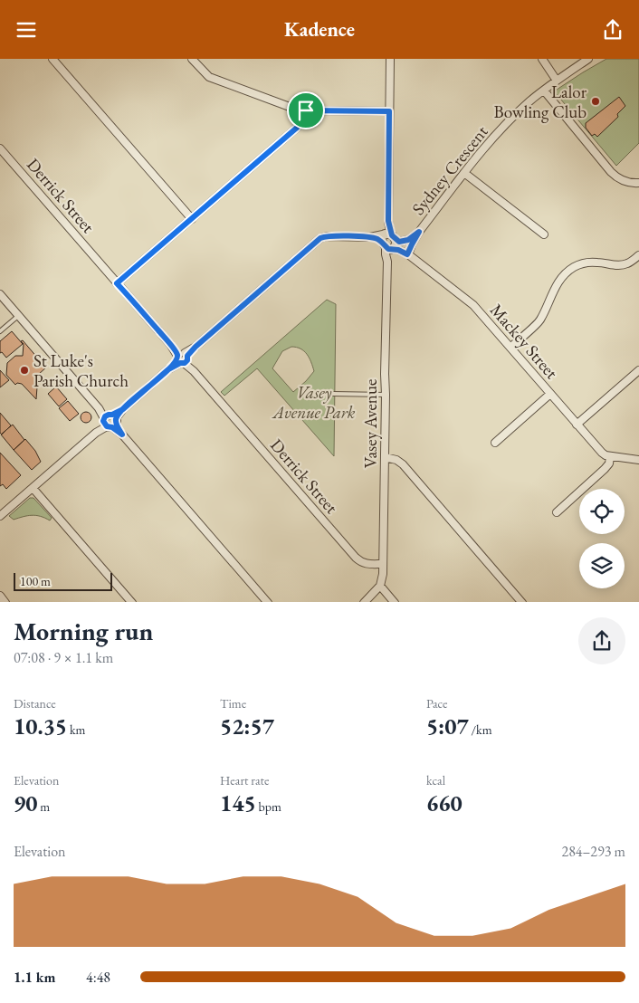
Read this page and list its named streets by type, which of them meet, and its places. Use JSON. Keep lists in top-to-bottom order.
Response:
{
  "streets": {
    "street": [
      "Sydney Crescent",
      "Derrick Street",
      "Mackey Street",
      "Vasey Avenue"
    ]
  },
  "crossings": [
    ["Sydney Crescent", "Mackey Street"],
    ["Sydney Crescent", "Vasey Avenue"],
    ["Derrick Street", "Vasey Avenue"],
    ["Mackey Street", "Vasey Avenue"]
  ],
  "parks": ["Vasey Avenue Park"],
  "places": ["Lalor Bowling Club", "St Luke's Parish Church"],
  "scale_bar": "100 m",
  "page": {
    "header": "Kadence",
    "scale": "100 m",
    "heading": ["Morning run", "07:08 · 9 × 1.1 km"],
    "stats": [
      ["Distance", "10.35 km"],
      ["Time", "52:57"],
      ["Pace", "5:07 /km"],
      ["Elevation", "90 m"],
      ["Heart rate", "145 bpm"],
      ["kcal", "660"]
    ],
    "chart": ["Elevation", "284–293 m"],
    "list": [
      {
        "name": "1.1 km",
        "note": "4:48"
      }
    ]
  }
}
